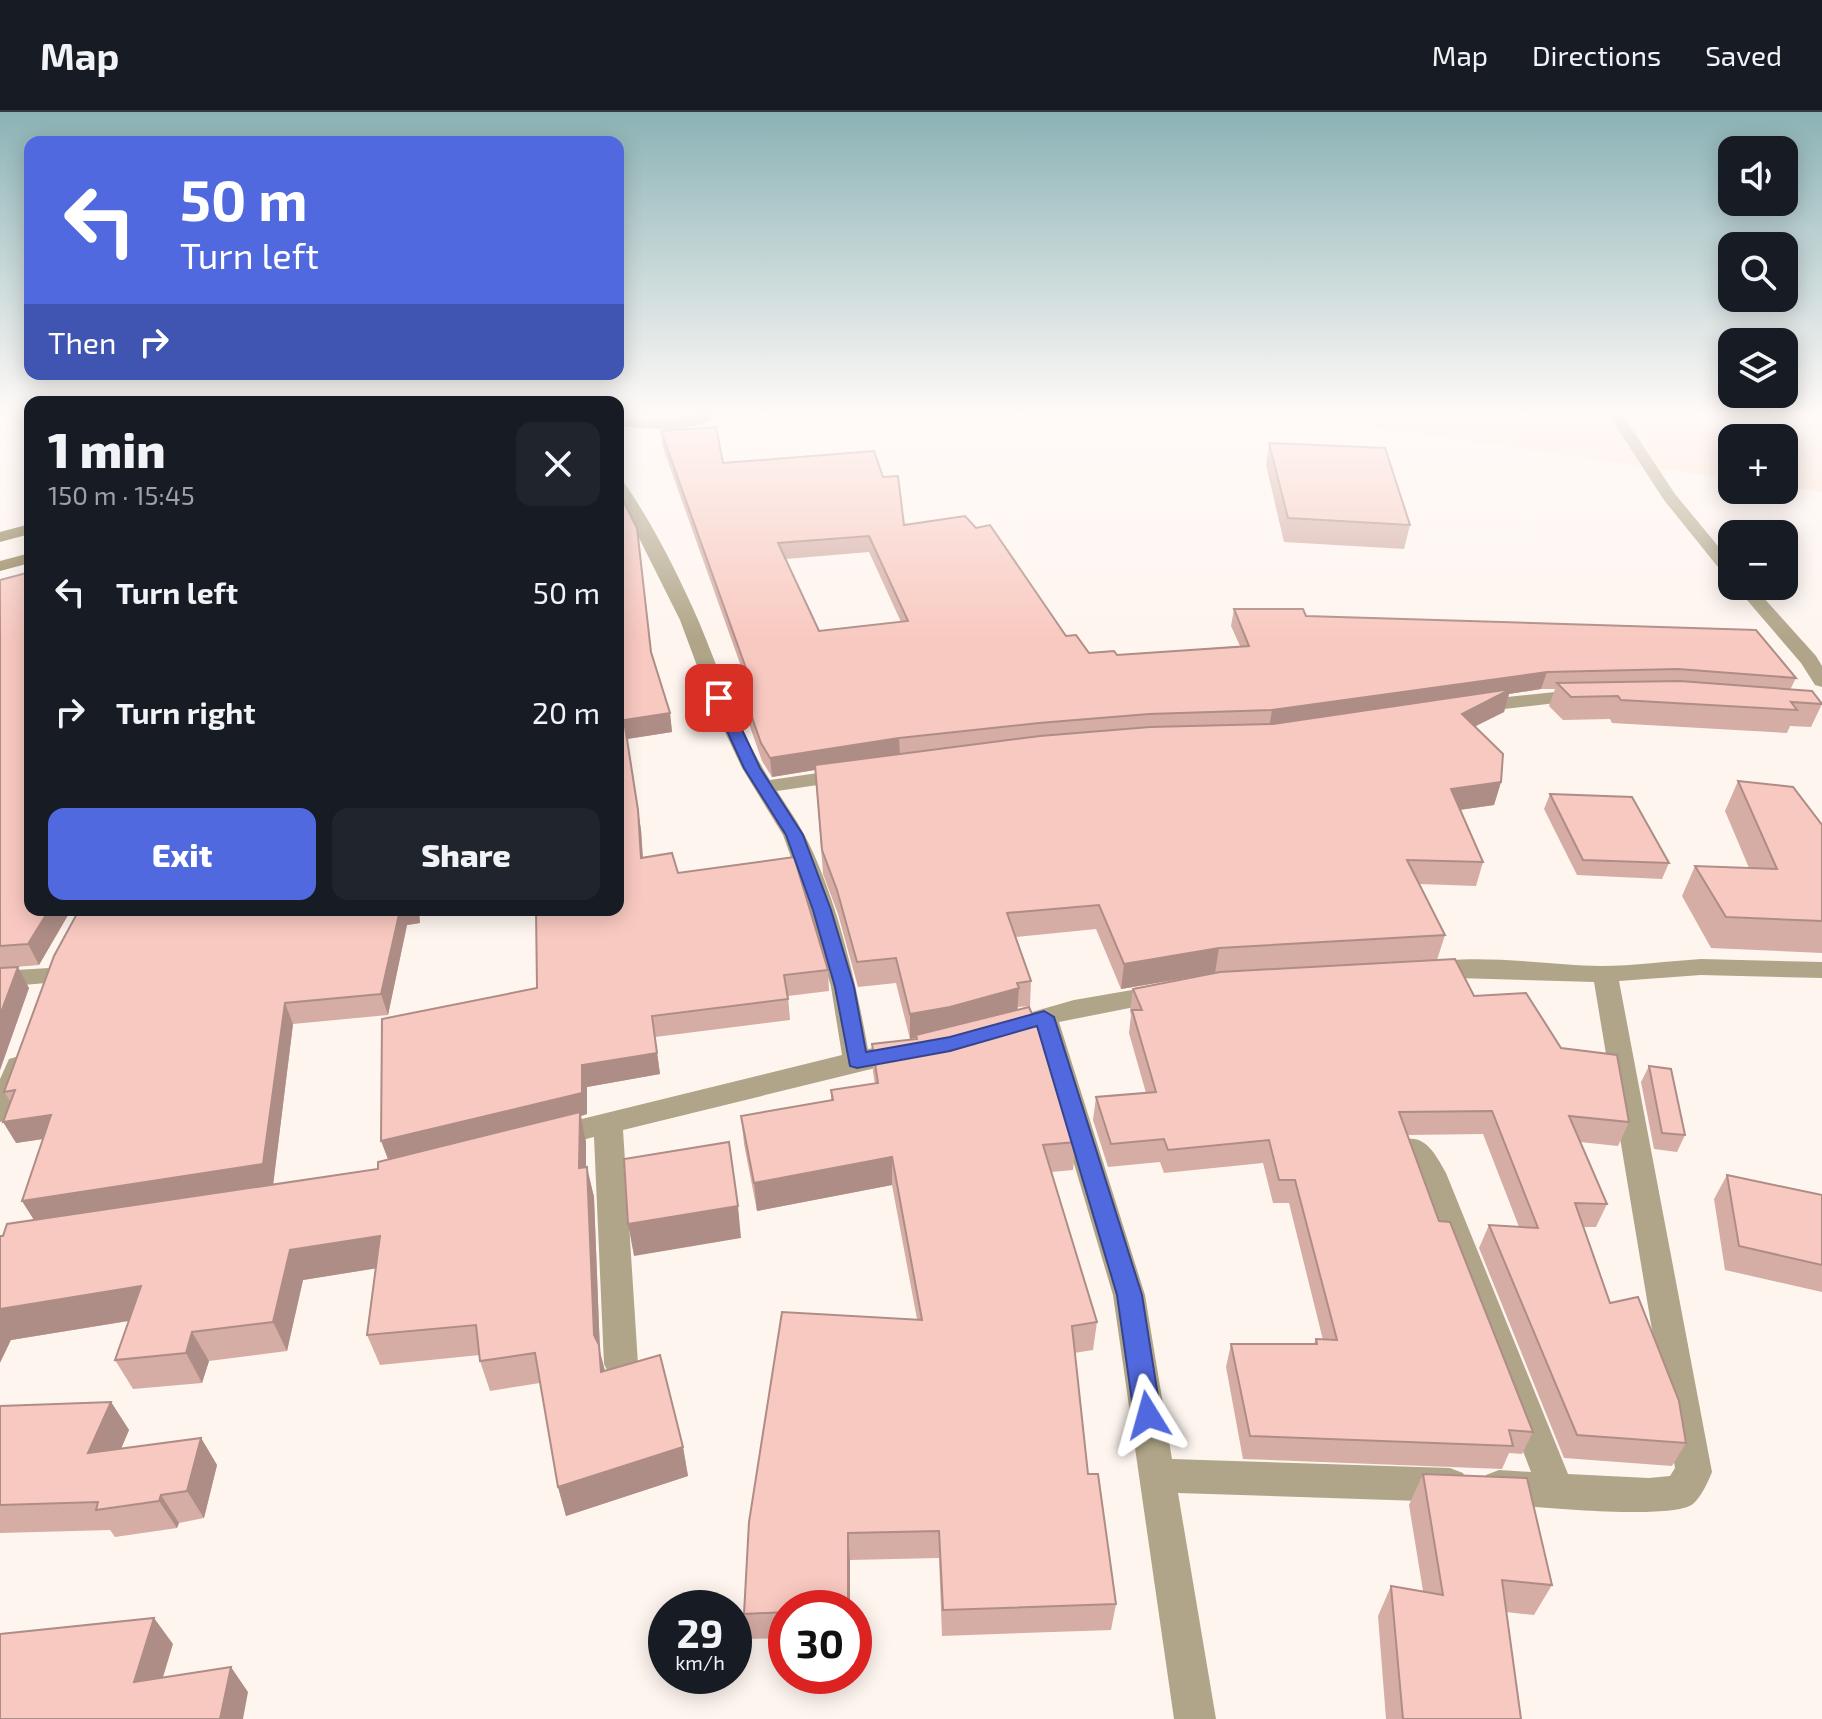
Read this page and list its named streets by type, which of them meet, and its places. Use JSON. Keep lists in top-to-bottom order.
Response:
{
  "page": {
    "header": "Map",
    "nav": ["Map", "Directions", "Saved"],
    "map_buttons": ["+", "−"],
    "turn": ["50 m", "Turn left"],
    "then": "Then",
    "heading": ["1 min", "150 m · 15:45"],
    "list": [
      {
        "name": "Turn left",
        "value": "50 m"
      },
      {
        "name": "Turn right",
        "value": "20 m"
      }
    ],
    "buttons": ["Exit", "Share"],
    "speed": "29 km/h",
    "limit": "30"
  }
}
